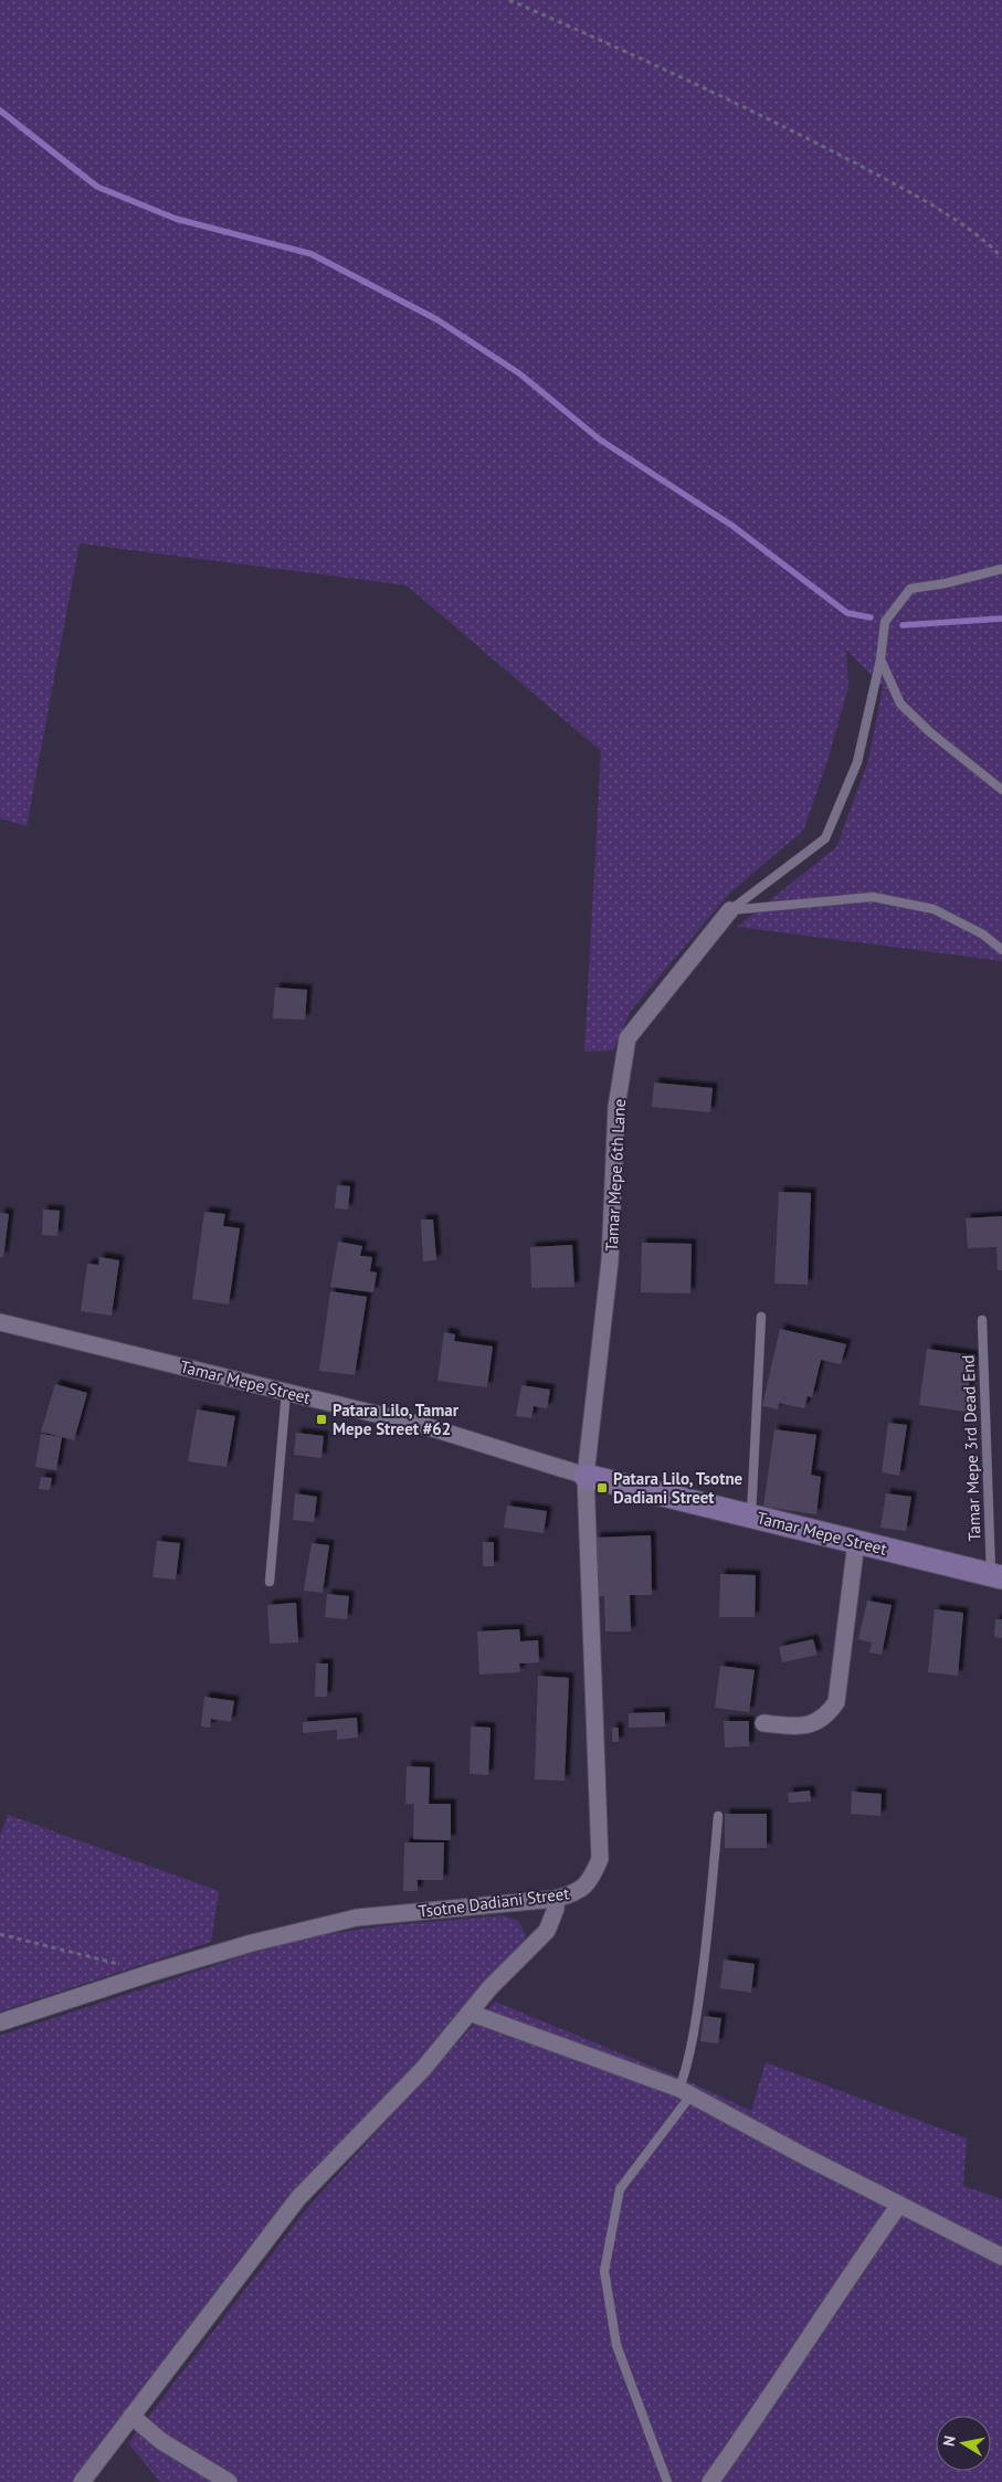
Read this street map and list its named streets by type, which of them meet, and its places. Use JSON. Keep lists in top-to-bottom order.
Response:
{
  "streets": {
    "street": ["Tamar Mepe 6th Lane", "Tamar Mepe Street", "Tsotne Dadiani Street"],
    "lane": ["Tamar Mepe 3rd Dead End"]
  },
  "crossings": [
    ["Tamar Mepe 6th Lane", "Tamar Mepe Street"],
    ["Tamar Mepe 6th Lane", "Tsotne Dadiani Street"],
    ["Tamar Mepe Street", "Tamar Mepe 3rd Dead End"],
    ["Tamar Mepe Street", "Tsotne Dadiani Street"]
  ],
  "places": {
    "transit": ["Patara Lilo, Tamar Mepe Street #62", "Patara Lilo, Tsotne Dadiani Street"]
  },
  "north": "left"
}
